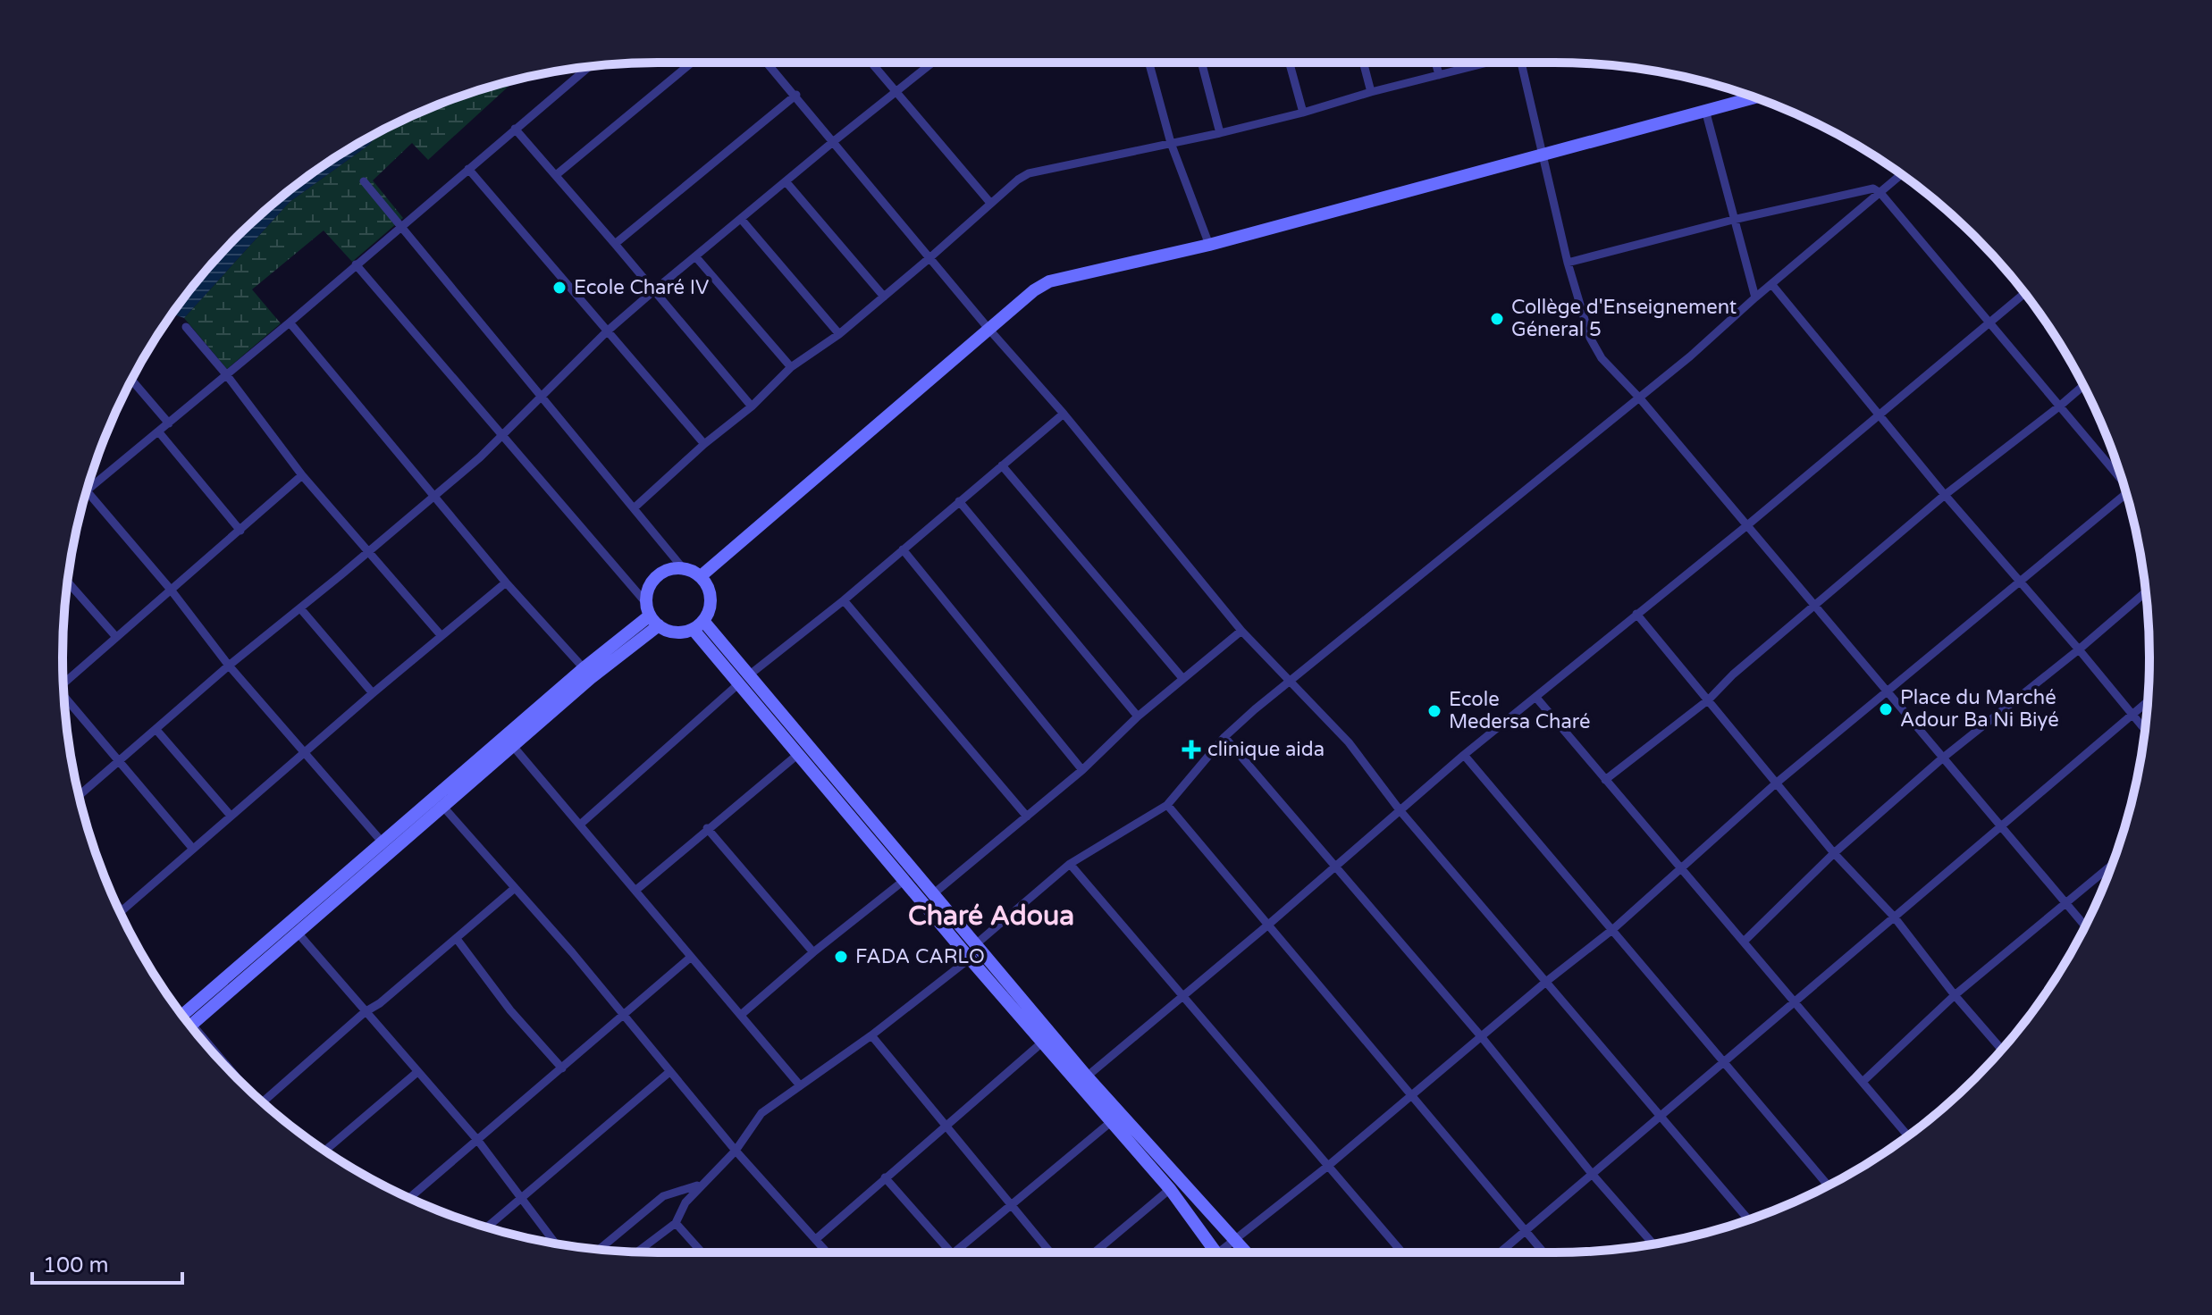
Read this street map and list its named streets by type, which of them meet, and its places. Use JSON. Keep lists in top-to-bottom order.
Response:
{
  "districts": ["Charé Adoua"],
  "places": {
    "other": [
      "Ecole Charé IV",
      "Collège d'Enseignement Géneral 5",
      "Place du Marché Adour Ba Ni Biyé",
      "Ecole Medersa Charé",
      "FADA CARLO"
    ],
    "health": ["clinique aida"]
  },
  "scale_bar": "100 m"
}
